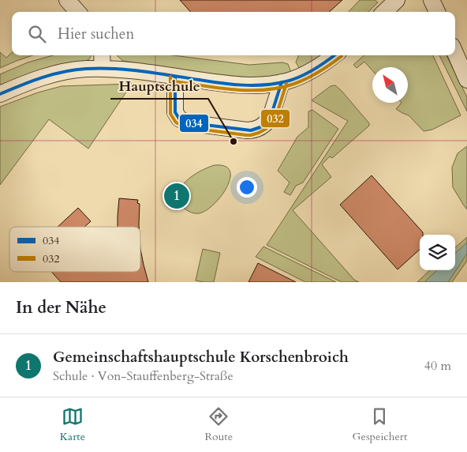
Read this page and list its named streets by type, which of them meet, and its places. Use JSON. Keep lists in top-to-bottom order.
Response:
{
  "places": ["Hauptschule"],
  "lines": ["transit line 034", "transit line 032"],
  "legend": ["034", "032"],
  "north": "top left",
  "page": {
    "search": "Hier suchen",
    "pins": "1",
    "heading": "In der Nähe",
    "list": [
      {
        "mark": "1",
        "name": "Gemeinschaftshauptschule Korschenbroich",
        "note": "Schule · Von-Stauffenberg-Straße",
        "value": "40 m"
      }
    ],
    "nav": ["Karte", "Route", "Gespeichert"]
  }
}
